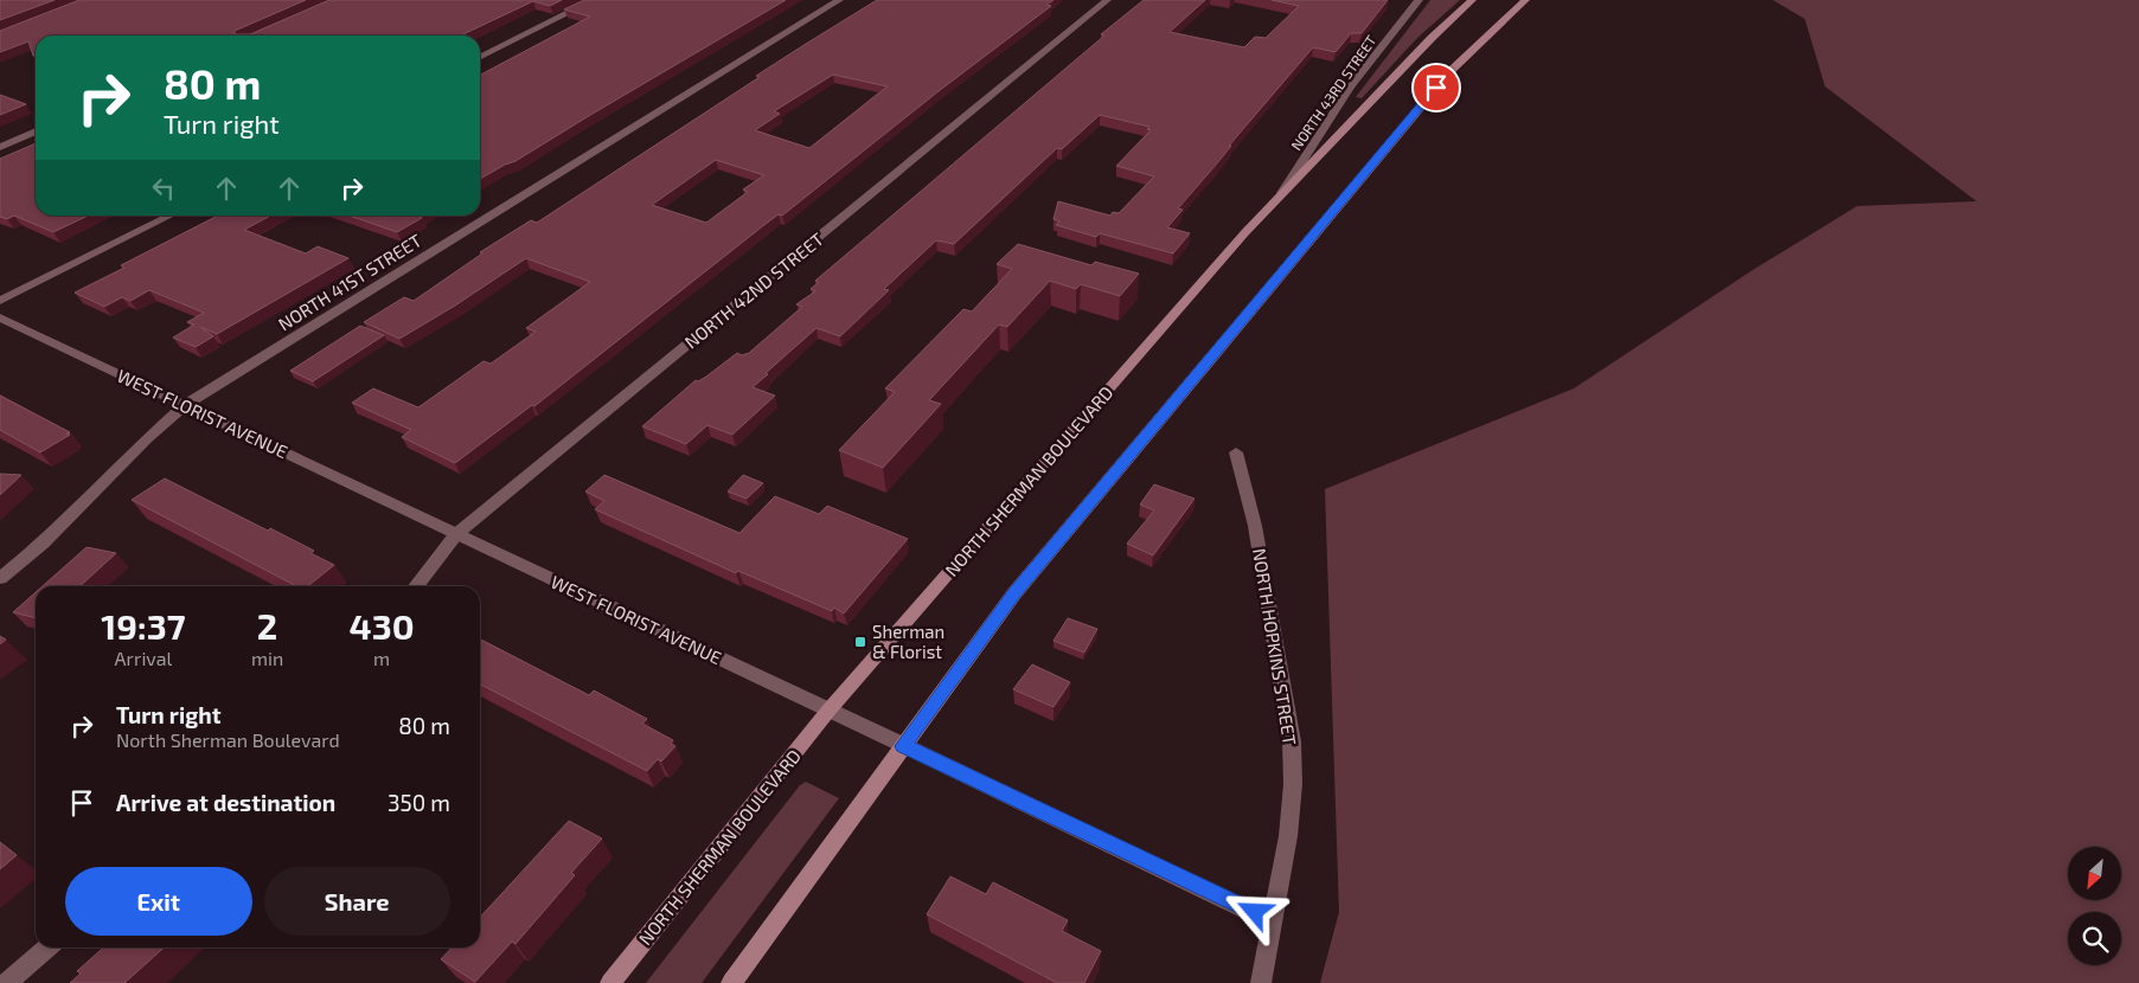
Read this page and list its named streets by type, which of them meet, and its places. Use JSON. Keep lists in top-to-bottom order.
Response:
{
  "streets": {
    "main road": ["NORTH SHERMAN BOULEVARD"],
    "street": [
      "NORTH 43RD STREET",
      "NORTH 41ST STREET",
      "NORTH 42ND STREET",
      "WEST FLORIST AVENUE",
      "NORTH HOPKINS STREET"
    ]
  },
  "crossings": [
    ["NORTH 43RD STREET", "NORTH SHERMAN BOULEVARD"],
    ["NORTH 41ST STREET", "WEST FLORIST AVENUE"],
    ["NORTH 42ND STREET", "WEST FLORIST AVENUE"],
    ["WEST FLORIST AVENUE", "NORTH SHERMAN BOULEVARD"],
    ["WEST FLORIST AVENUE", "NORTH HOPKINS STREET"]
  ],
  "places": {
    "transit": ["Sherman & Florist"]
  },
  "north": "bottom left",
  "page": {
    "turn": ["80 m", "Turn right"],
    "eta": [
      "19:37",
      "Arrival",
      "2",
      "min",
      "430",
      "m"
    ],
    "list": [
      {
        "name": "Turn right",
        "note": "North Sherman Boulevard",
        "value": "80 m"
      },
      {
        "name": "Arrive at destination",
        "value": "350 m"
      }
    ],
    "buttons": ["Exit", "Share"]
  }
}
